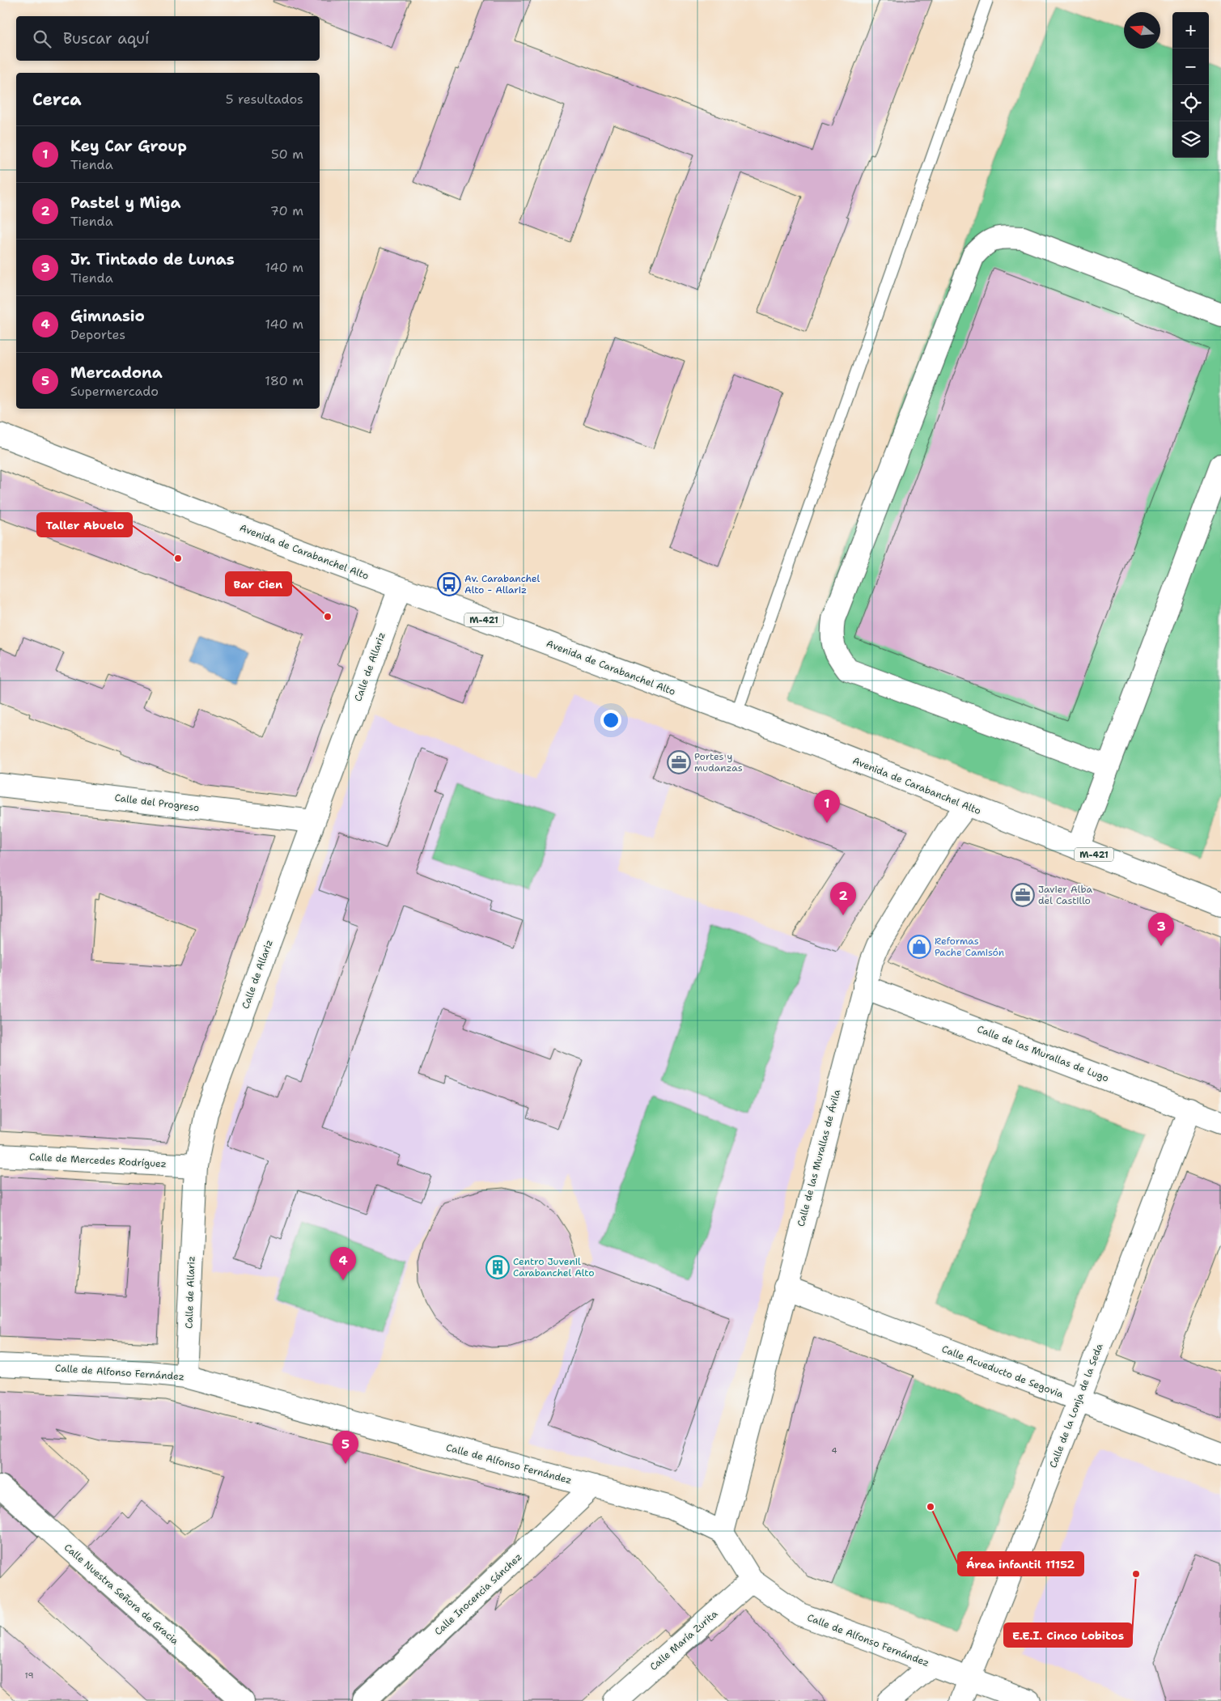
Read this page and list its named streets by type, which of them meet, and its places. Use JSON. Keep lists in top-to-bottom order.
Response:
{
  "streets": {
    "street": [
      "Avenida de Carabanchel Alto",
      "M-421",
      "Calle de Allariz",
      "Calle del Progreso",
      "Calle de las Murallas de Lugo",
      "Calle de las Murallas de Ávila",
      "Calle de Mercedes Rodríguez",
      "Calle Acueducto de Segovia",
      "Calle de Alfonso Fernández",
      "Calle de la Lonja de la Seda",
      "Calle Nuestra Señora de Gracia",
      "Calle Inocencia Sánchez",
      "Calle María Zurita"
    ]
  },
  "crossings": [
    ["Avenida de Carabanchel Alto", "Calle de Allariz"],
    ["Avenida de Carabanchel Alto", "Calle de las Murallas de Ávila"],
    ["Calle de Allariz", "Calle del Progreso"],
    ["Calle de Allariz", "Calle de Mercedes Rodríguez"],
    ["Calle de Allariz", "Calle de Alfonso Fernández"],
    ["Calle de las Murallas de Lugo", "Calle de las Murallas de Ávila"],
    ["Calle de las Murallas de Lugo", "Calle de la Lonja de la Seda"],
    ["Calle de las Murallas de Ávila", "Calle Acueducto de Segovia"],
    ["Calle de las Murallas de Ávila", "Calle de Alfonso Fernández"],
    ["Calle Acueducto de Segovia", "Calle de la Lonja de la Seda"],
    ["Calle de Alfonso Fernández", "Calle de la Lonja de la Seda"],
    ["Calle de Alfonso Fernández", "Calle Inocencia Sánchez"],
    ["Calle de Alfonso Fernández", "Calle María Zurita"]
  ],
  "places": {
    "other": [
      "Taller Abuelo",
      "Bar Cien",
      "Área infantil 11152",
      "E.E.I. Cinco Lobitos"
    ],
    "bus stop": ["Av. Carabanchel Alto - Allariz"],
    "office": ["Portes y mudanzas", "Javier Alba del Castillo"],
    "shop": ["Reformas Pache Camisón"],
    "building": ["Centro Juvenil Carabanchel Alto"]
  },
  "house_numbers": ["4", "19"],
  "north": "left",
  "page": {
    "map_buttons": ["+", "−"],
    "search": "Buscar aquí",
    "heading": ["Cerca", "5 resultados"],
    "list": [
      {
        "mark": "1",
        "name": "Key Car Group",
        "note": "Tienda",
        "value": "50 m"
      },
      {
        "mark": "2",
        "name": "Pastel y Miga",
        "note": "Tienda",
        "value": "70 m"
      },
      {
        "mark": "3",
        "name": "Jr. Tintado de Lunas",
        "note": "Tienda",
        "value": "140 m"
      },
      {
        "mark": "4",
        "name": "Gimnasio",
        "note": "Deportes",
        "value": "140 m"
      },
      {
        "mark": "5",
        "name": "Mercadona",
        "note": "Supermercado",
        "value": "180 m"
      }
    ],
    "pins": [
      "1",
      "2",
      "3",
      "4",
      "5"
    ]
  }
}
